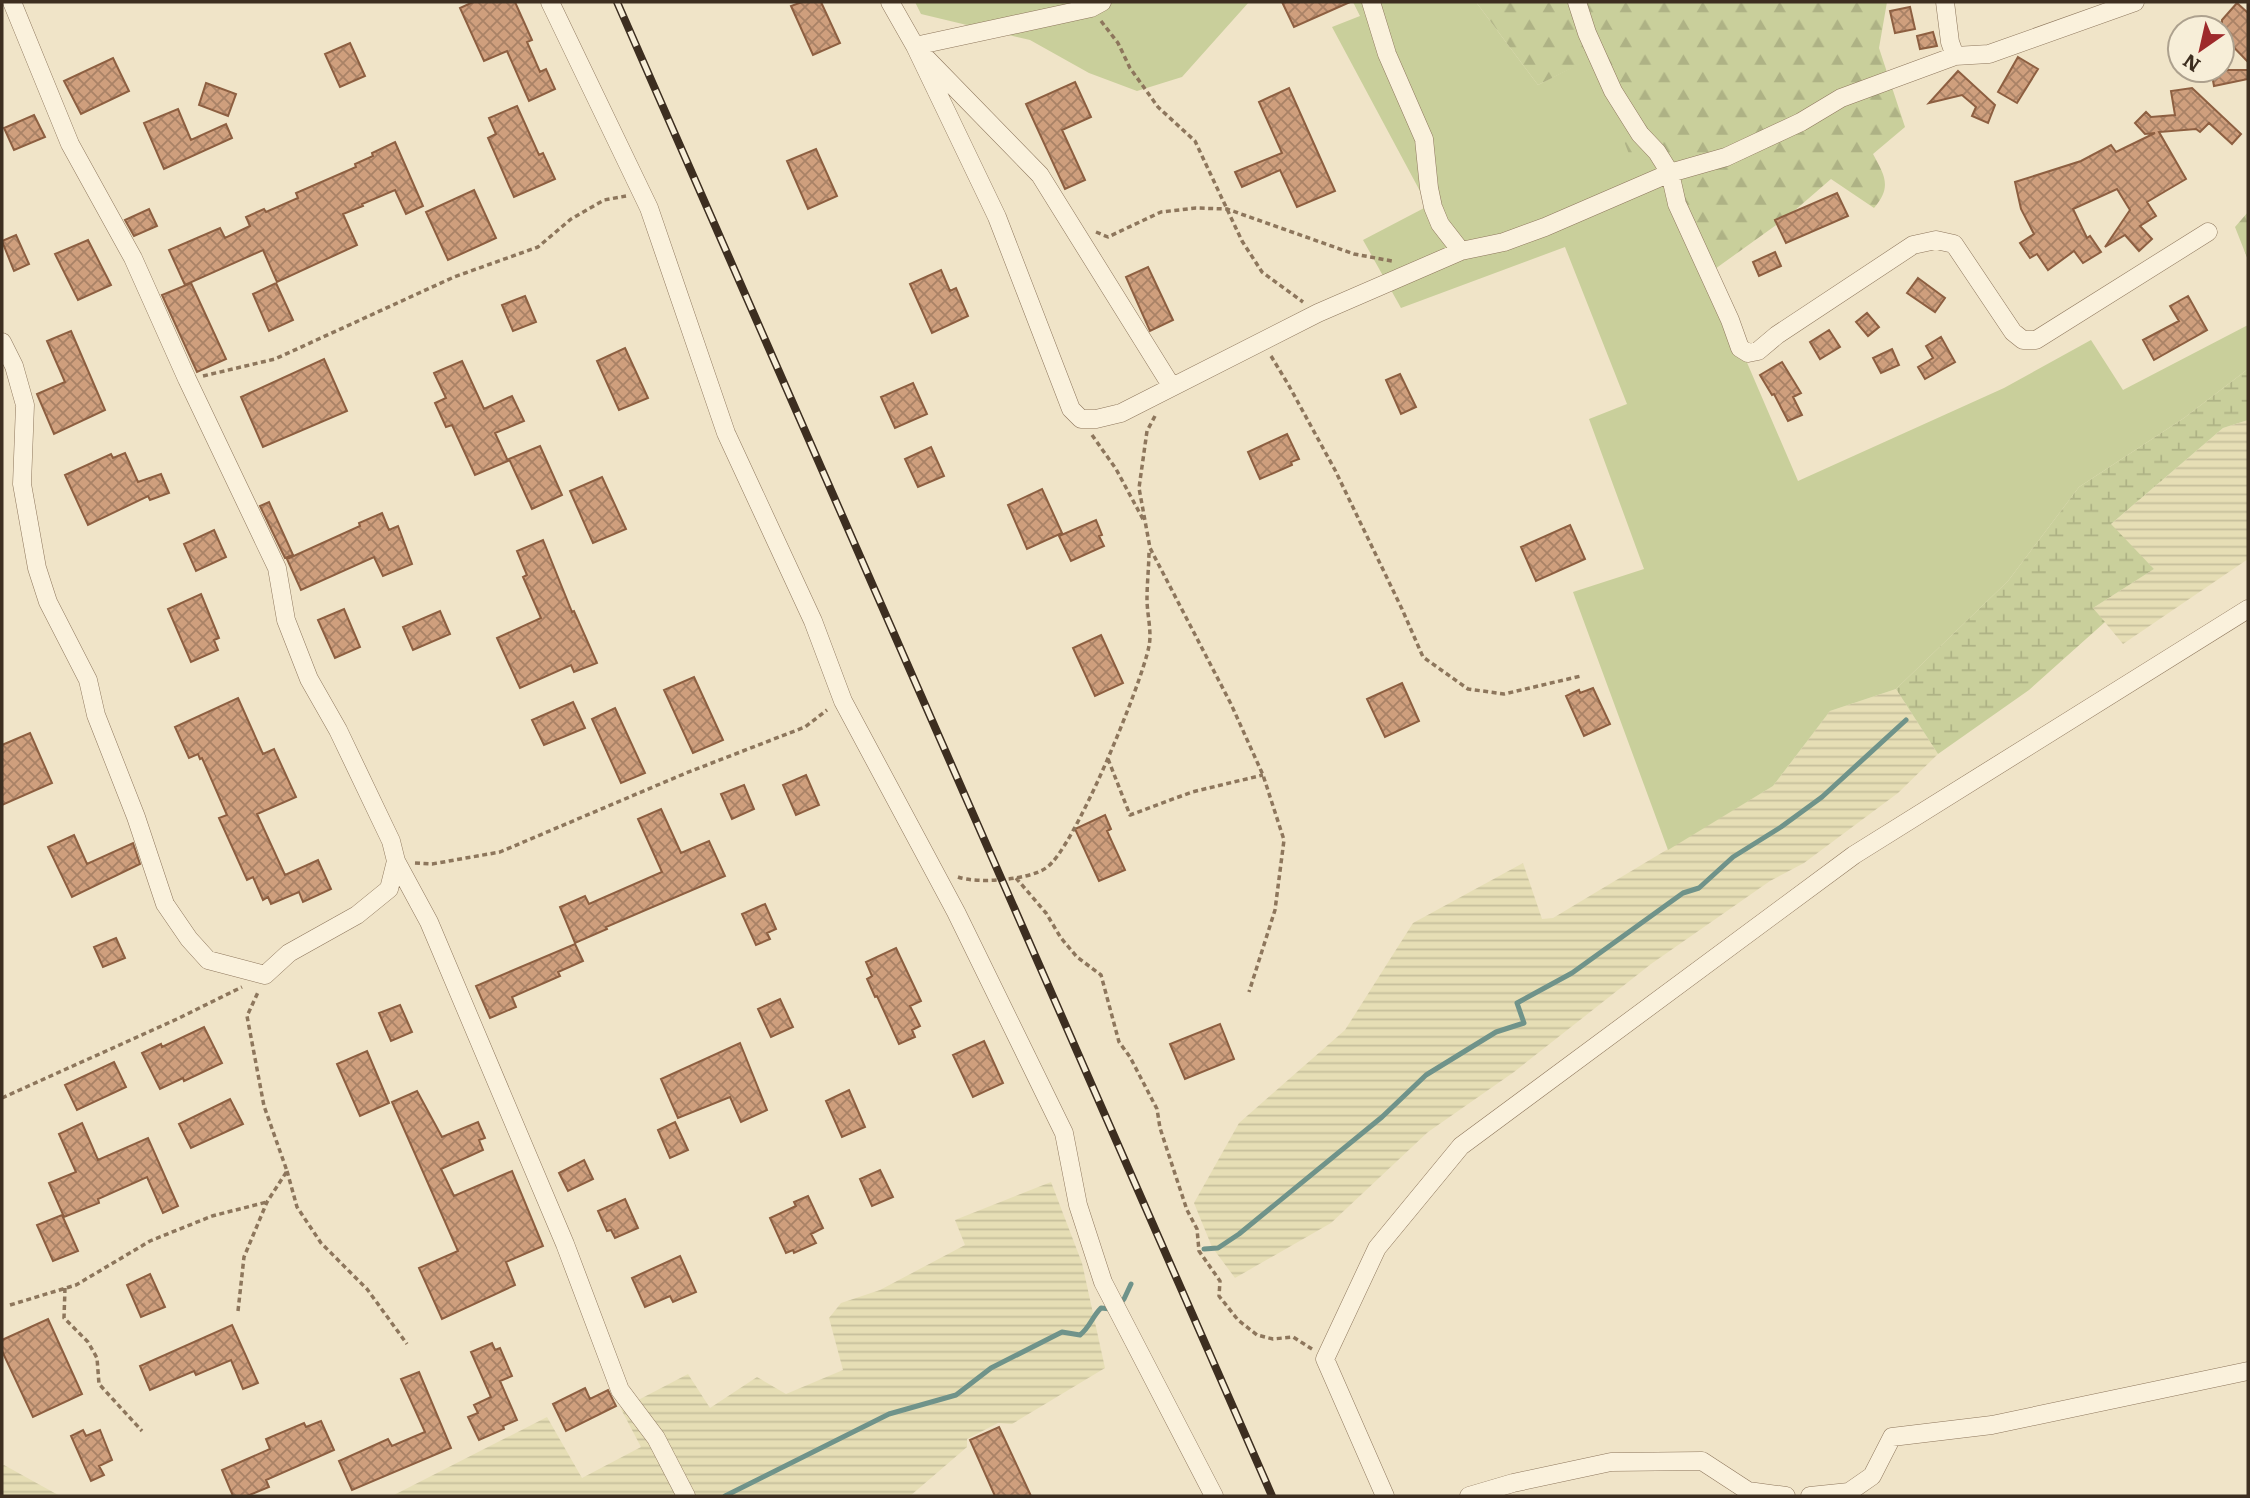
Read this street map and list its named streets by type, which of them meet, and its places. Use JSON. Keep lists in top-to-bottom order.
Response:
{
  "north": "bottom left"
}
